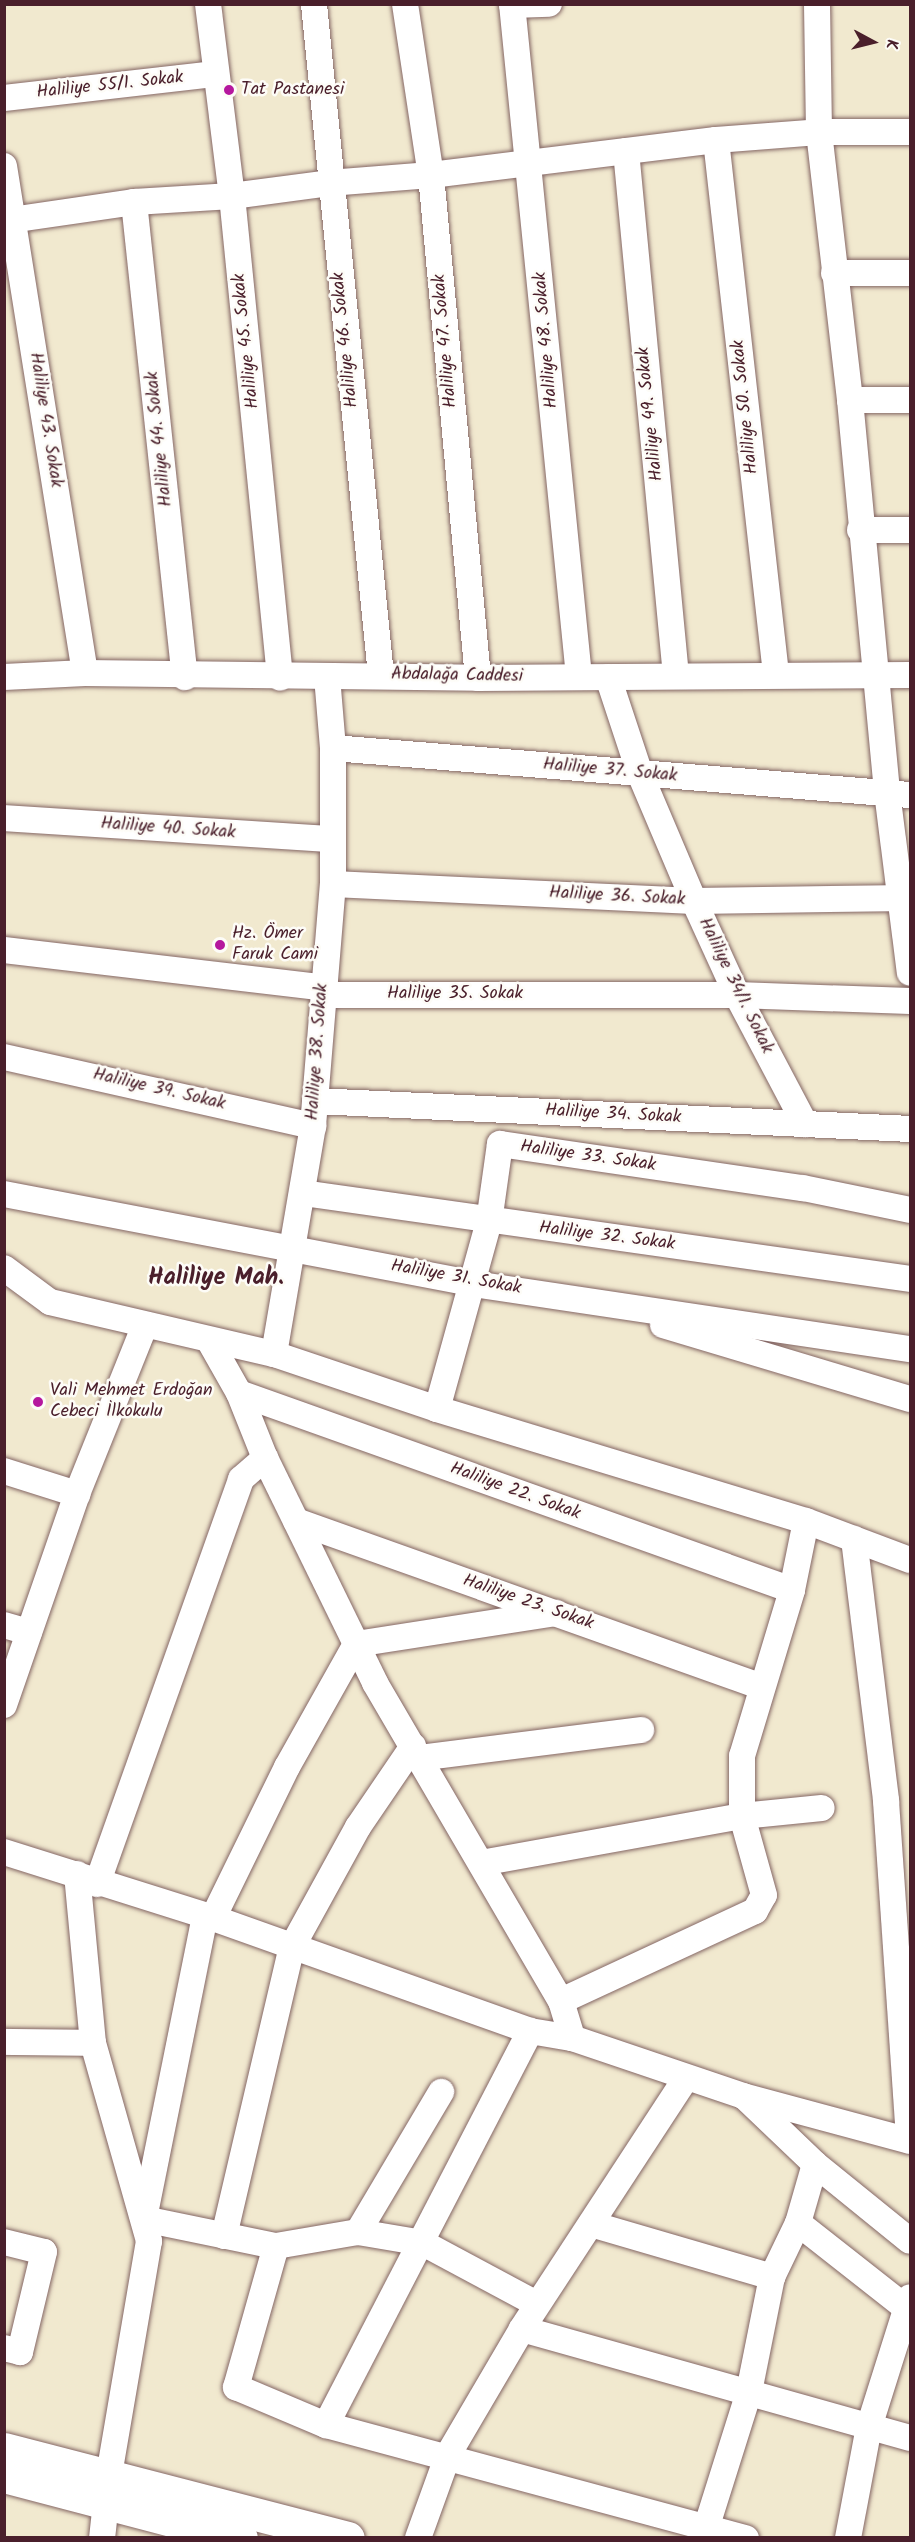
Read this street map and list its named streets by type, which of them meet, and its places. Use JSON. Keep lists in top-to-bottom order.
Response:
{
  "streets": {
    "street": [
      "Haliliye 55/1. Sokak",
      "Haliliye 46. Sokak",
      "Haliliye 48. Sokak",
      "Haliliye 45. Sokak",
      "Haliliye 47. Sokak",
      "Haliliye 50. Sokak",
      "Haliliye 49. Sokak",
      "Haliliye 43. Sokak",
      "Haliliye 44. Sokak",
      "Abdalağa Caddesi",
      "Haliliye 37. Sokak",
      "Haliliye 40. Sokak",
      "Haliliye 36. Sokak",
      "Haliliye 34/1. Sokak",
      "Haliliye 35. Sokak",
      "Haliliye 38. Sokak",
      "Haliliye 39. Sokak",
      "Haliliye 34. Sokak",
      "Haliliye 33. Sokak",
      "Haliliye 32. Sokak",
      "Haliliye 31. Sokak",
      "Haliliye 22. Sokak",
      "Haliliye 23. Sokak"
    ]
  },
  "crossings": [
    ["Haliliye 55/1. Sokak", "Haliliye 45. Sokak"],
    ["Haliliye 46. Sokak", "Abdalağa Caddesi"],
    ["Haliliye 48. Sokak", "Abdalağa Caddesi"],
    ["Haliliye 45. Sokak", "Abdalağa Caddesi"],
    ["Haliliye 47. Sokak", "Abdalağa Caddesi"],
    ["Haliliye 50. Sokak", "Abdalağa Caddesi"],
    ["Haliliye 49. Sokak", "Abdalağa Caddesi"],
    ["Haliliye 43. Sokak", "Abdalağa Caddesi"],
    ["Haliliye 44. Sokak", "Abdalağa Caddesi"],
    ["Abdalağa Caddesi", "Haliliye 34/1. Sokak"],
    ["Abdalağa Caddesi", "Haliliye 38. Sokak"],
    ["Haliliye 37. Sokak", "Haliliye 34/1. Sokak"],
    ["Haliliye 37. Sokak", "Haliliye 38. Sokak"],
    ["Haliliye 40. Sokak", "Haliliye 38. Sokak"],
    ["Haliliye 36. Sokak", "Haliliye 34/1. Sokak"],
    ["Haliliye 36. Sokak", "Haliliye 38. Sokak"],
    ["Haliliye 34/1. Sokak", "Haliliye 35. Sokak"],
    ["Haliliye 34/1. Sokak", "Haliliye 34. Sokak"],
    ["Haliliye 35. Sokak", "Haliliye 38. Sokak"],
    ["Haliliye 38. Sokak", "Haliliye 39. Sokak"],
    ["Haliliye 38. Sokak", "Haliliye 34. Sokak"],
    ["Haliliye 38. Sokak", "Haliliye 32. Sokak"],
    ["Haliliye 38. Sokak", "Haliliye 31. Sokak"],
    ["Haliliye 39. Sokak", "Haliliye 34. Sokak"],
    ["Haliliye 33. Sokak", "Haliliye 32. Sokak"],
    ["Haliliye 33. Sokak", "Haliliye 31. Sokak"]
  ],
  "districts": ["Haliliye Mah."],
  "places": ["Tat Pastanesi", "Hz. Ömer Faruk Cami", "Vali Mehmet Erdoğan Cebeci İlkokulu"],
  "north": "right"
}
